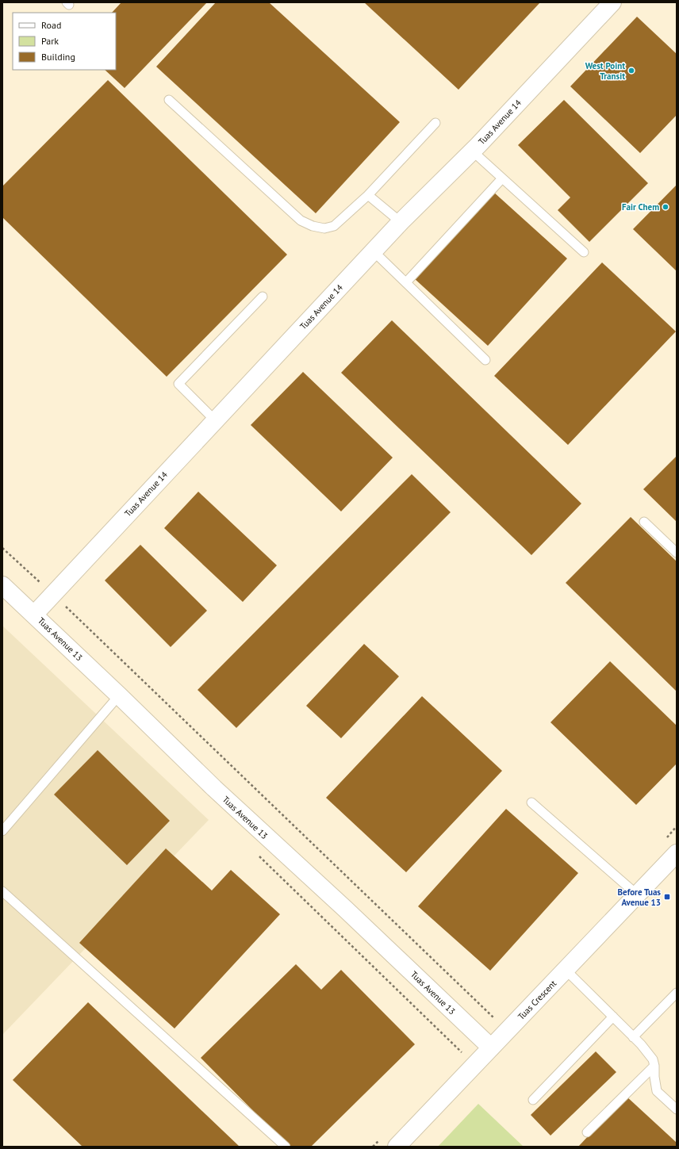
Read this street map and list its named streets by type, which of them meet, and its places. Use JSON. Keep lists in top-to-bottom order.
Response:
{
  "streets": {
    "street": ["Tuas Avenue 14", "Tuas Avenue 13", "Tuas Crescent"]
  },
  "crossings": [
    ["Tuas Avenue 14", "Tuas Avenue 13"],
    ["Tuas Avenue 13", "Tuas Crescent"]
  ],
  "places": {
    "other": ["West Point Transit", "Fair Chem"],
    "transit": ["Before Tuas Avenue 13"]
  },
  "legend": ["Road", "Park", "Building"]
}
